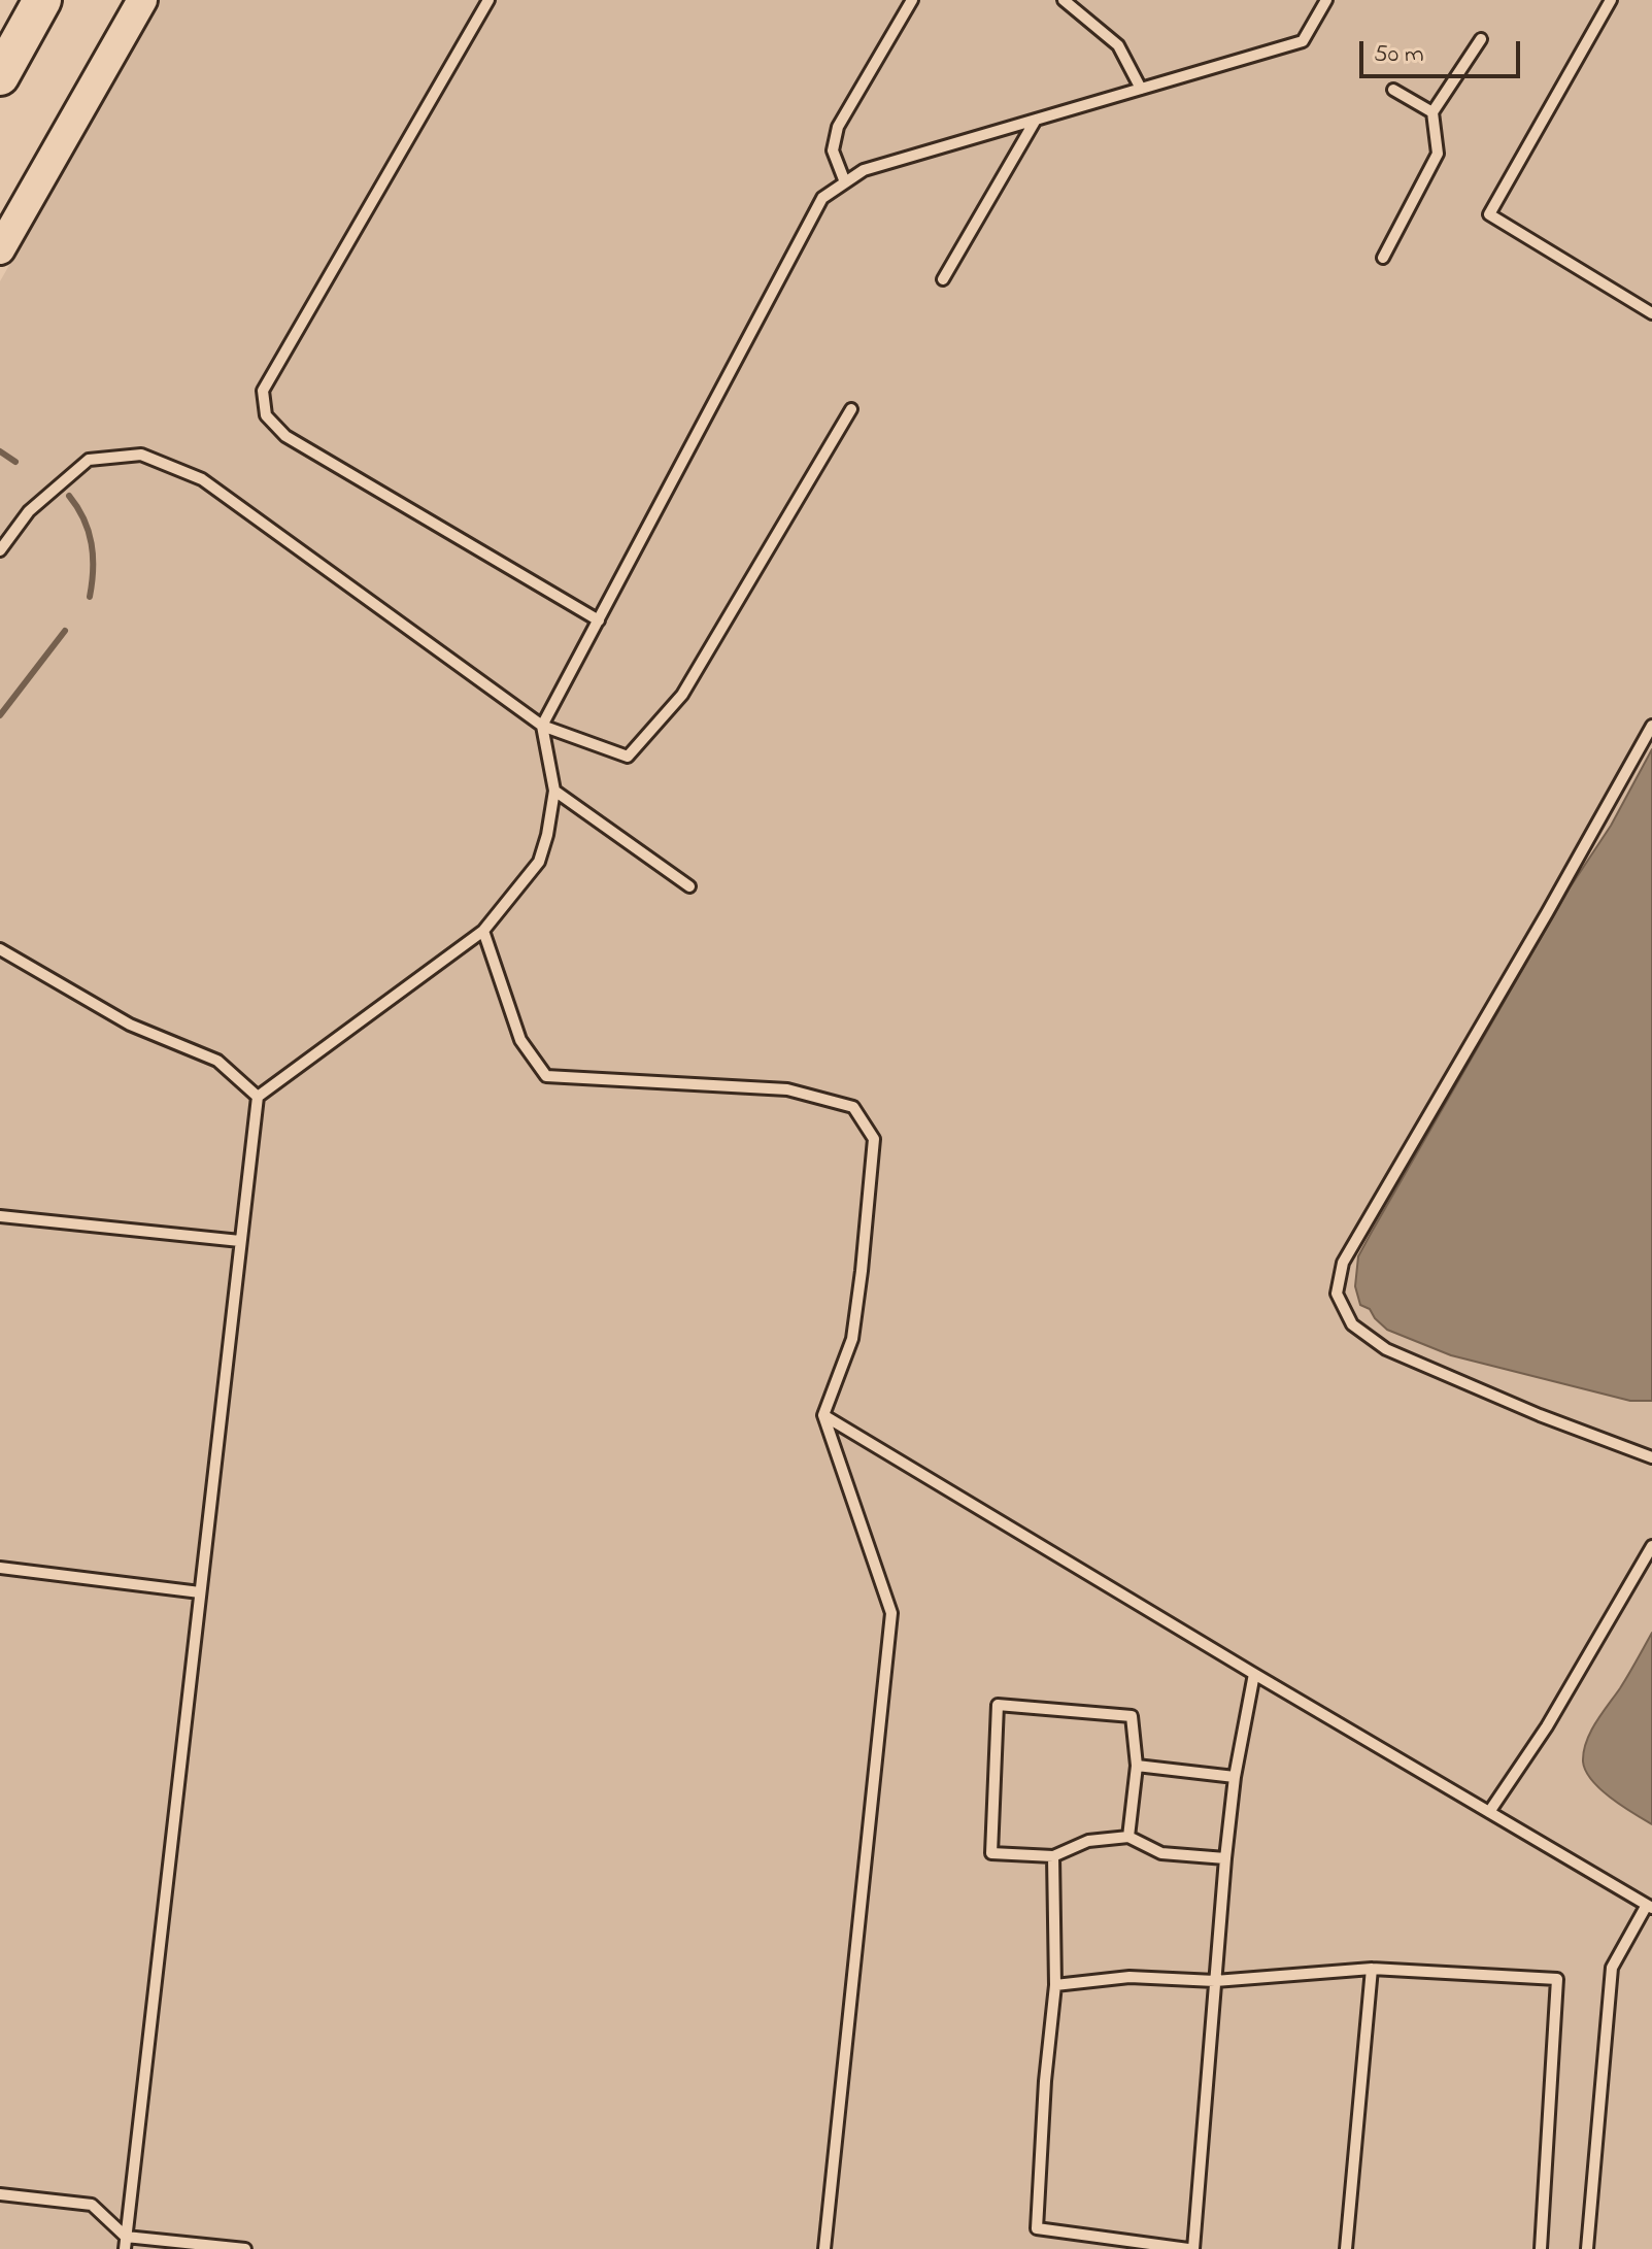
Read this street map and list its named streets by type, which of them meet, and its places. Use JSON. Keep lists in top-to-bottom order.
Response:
{
  "scale_bar": "50 m"
}
